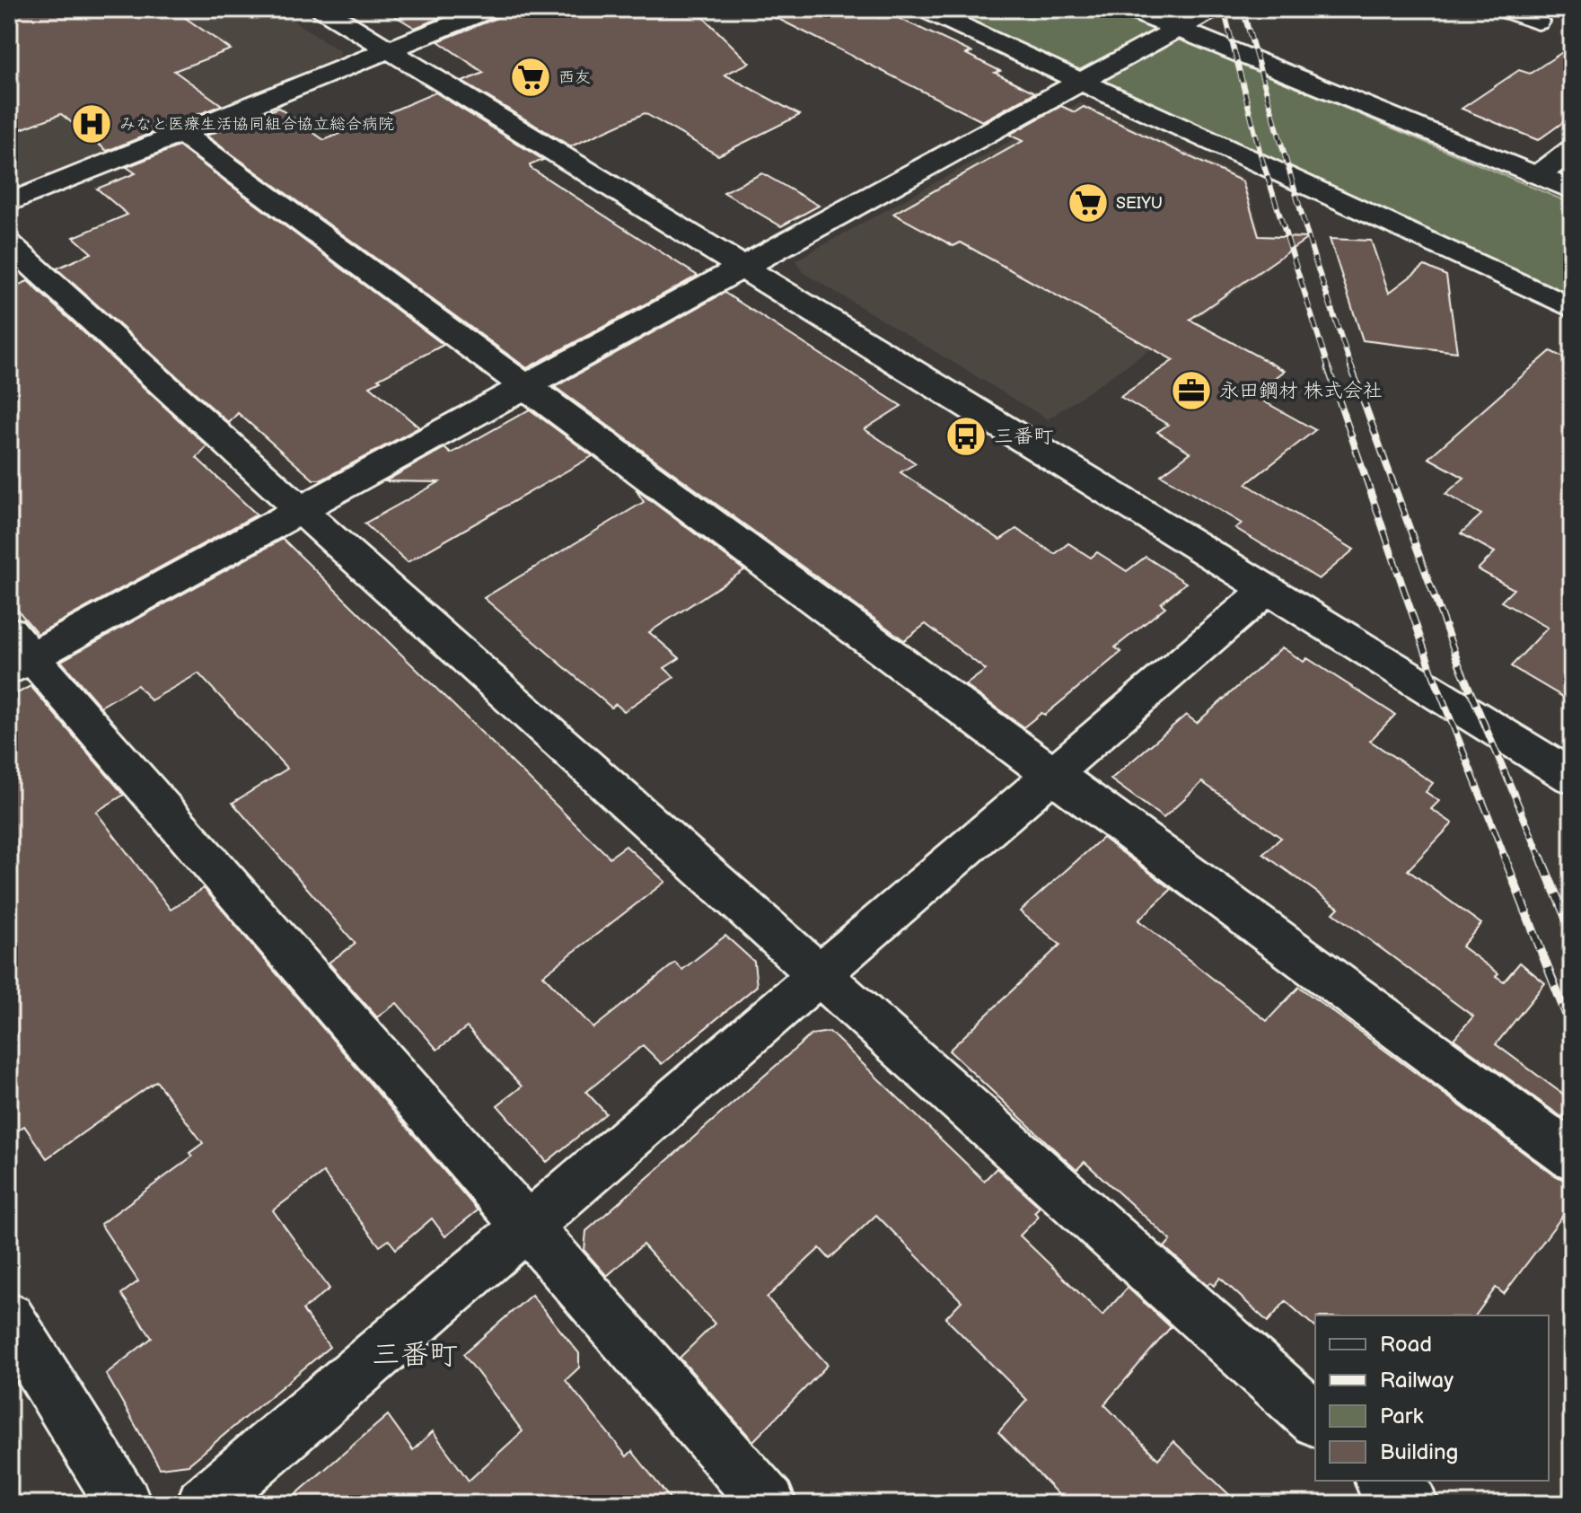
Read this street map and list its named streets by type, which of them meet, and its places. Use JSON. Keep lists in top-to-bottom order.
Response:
{
  "districts": ["三番町"],
  "places": {
    "supermarket": ["西友", "SEIYU"],
    "hospital": ["みなと医療生活協同組合協立総合病院"],
    "office": ["永田鋼材 株式会社"],
    "bus stop": ["三番町"]
  },
  "legend": [
    "Road",
    "Railway",
    "Park",
    "Building"
  ]
}
